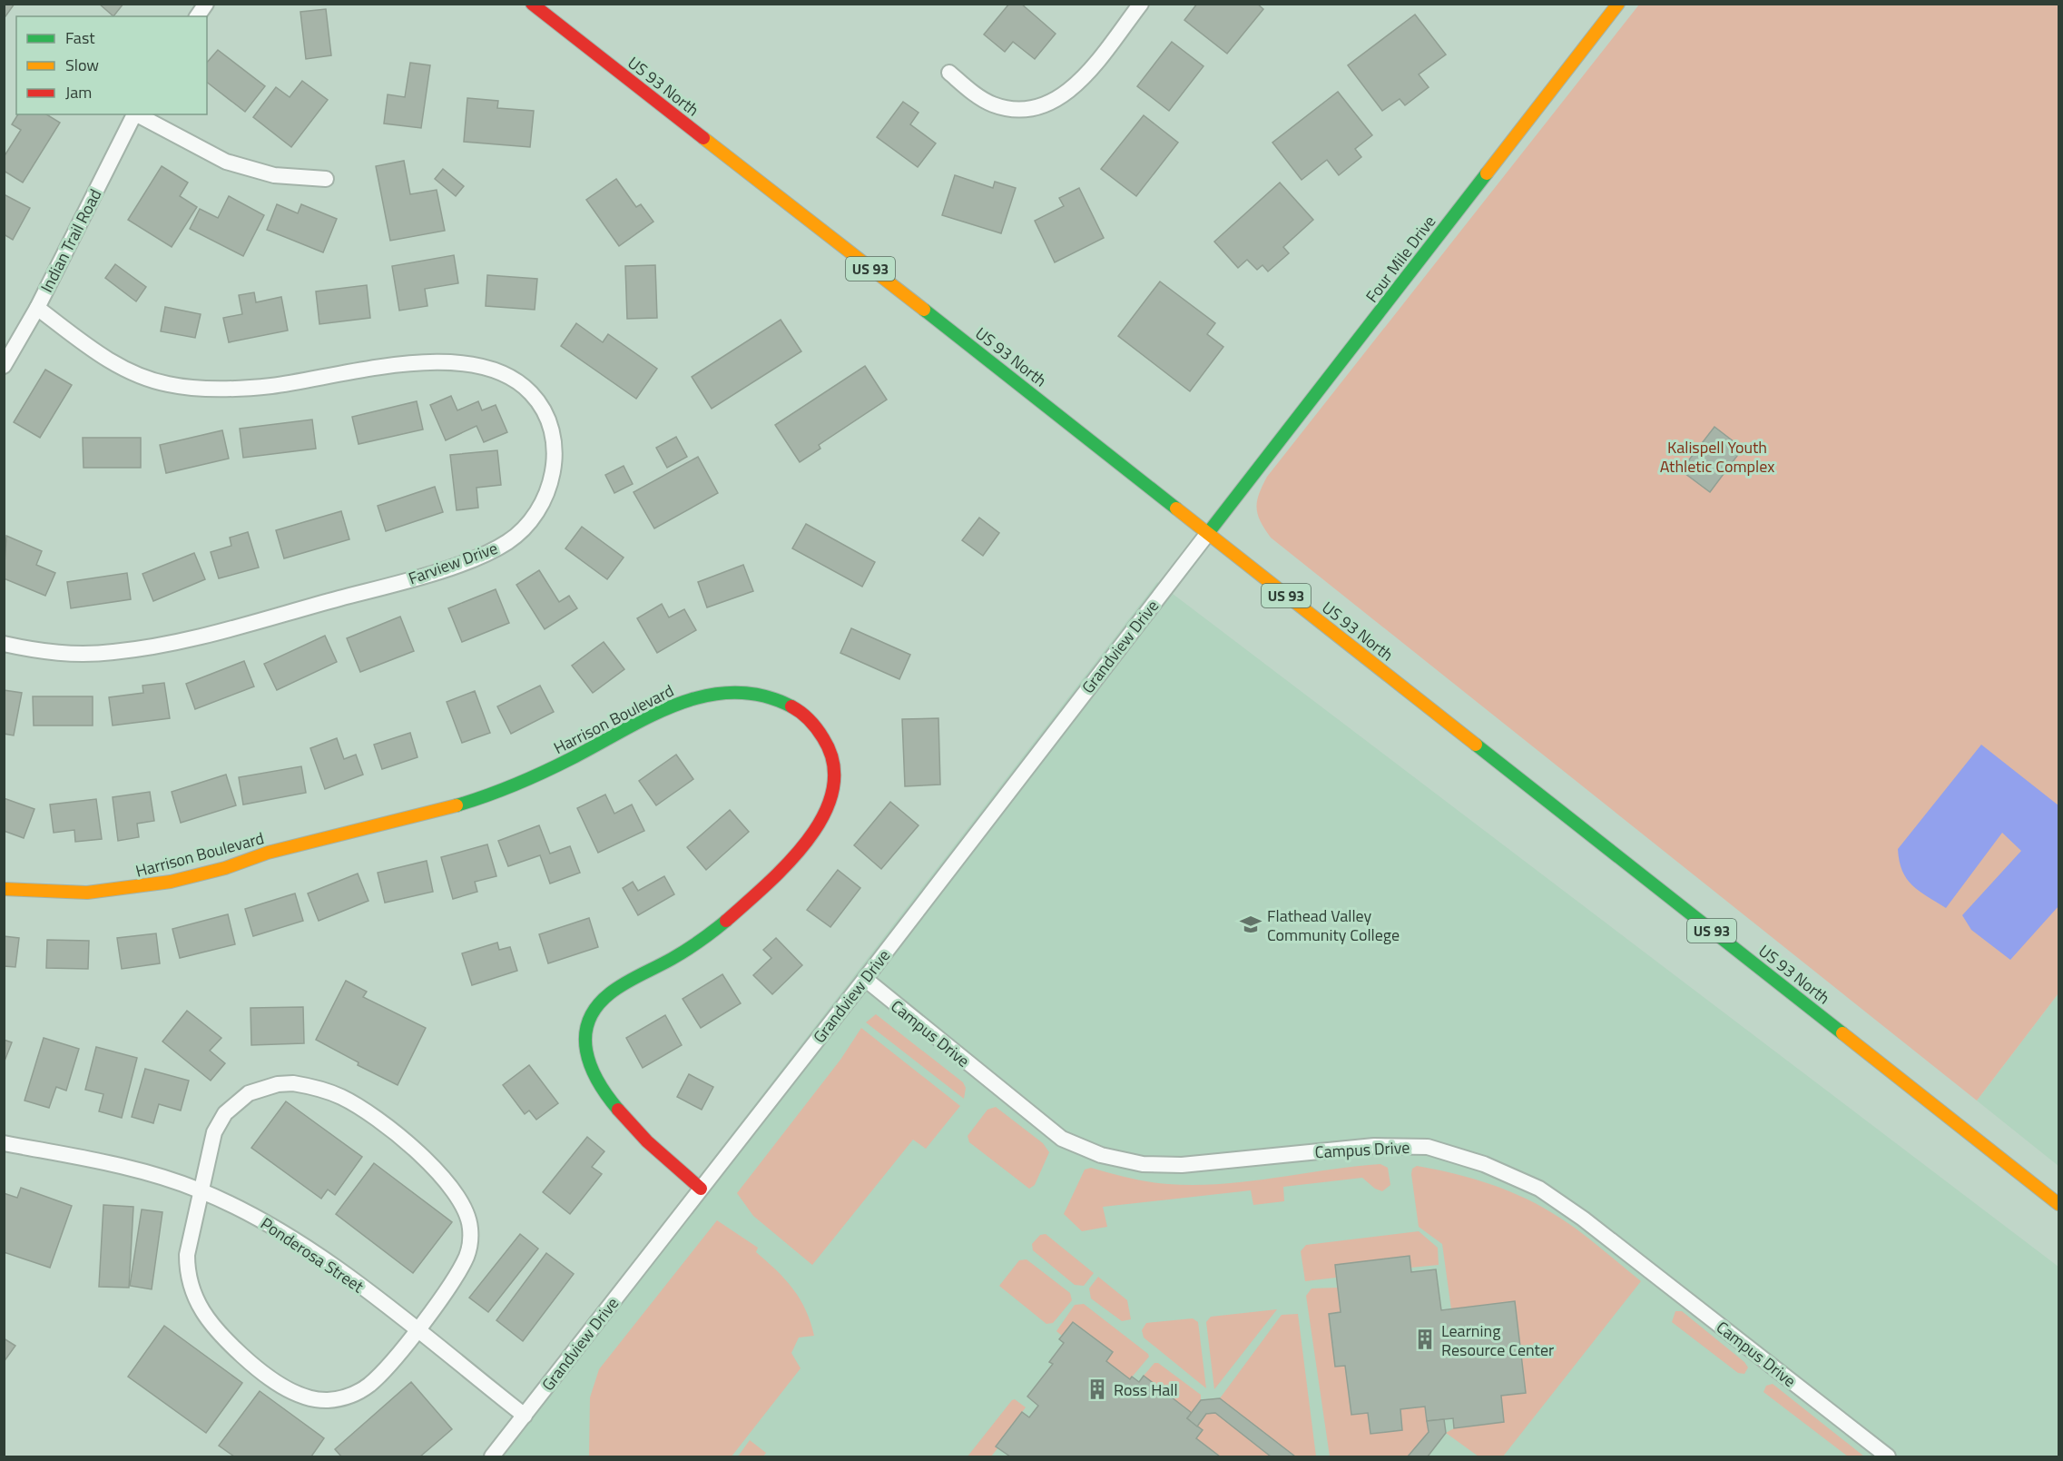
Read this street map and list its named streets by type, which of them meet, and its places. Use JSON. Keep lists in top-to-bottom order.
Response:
{
  "streets": {
    "street": [
      "US 93 North",
      "Indian Trail Road",
      "Four Mile Drive",
      "US 93",
      "Farview Drive",
      "Grandview Drive",
      "Harrison Boulevard",
      "Campus Drive",
      "Ponderosa Street"
    ]
  },
  "crossings": [
    ["US 93 North", "Four Mile Drive"],
    ["US 93 North", "Grandview Drive"],
    ["Indian Trail Road", "Farview Drive"],
    ["Four Mile Drive", "Grandview Drive"],
    ["Grandview Drive", "Harrison Boulevard"],
    ["Grandview Drive", "Campus Drive"],
    ["Grandview Drive", "Ponderosa Street"]
  ],
  "parks": ["Kalispell Youth Athletic Complex"],
  "places": {
    "school or university": ["Flathead Valley Community College"],
    "building": ["Learning Resource Center", "Ross Hall"]
  },
  "legend": ["Fast", "Slow", "Jam"]
}
